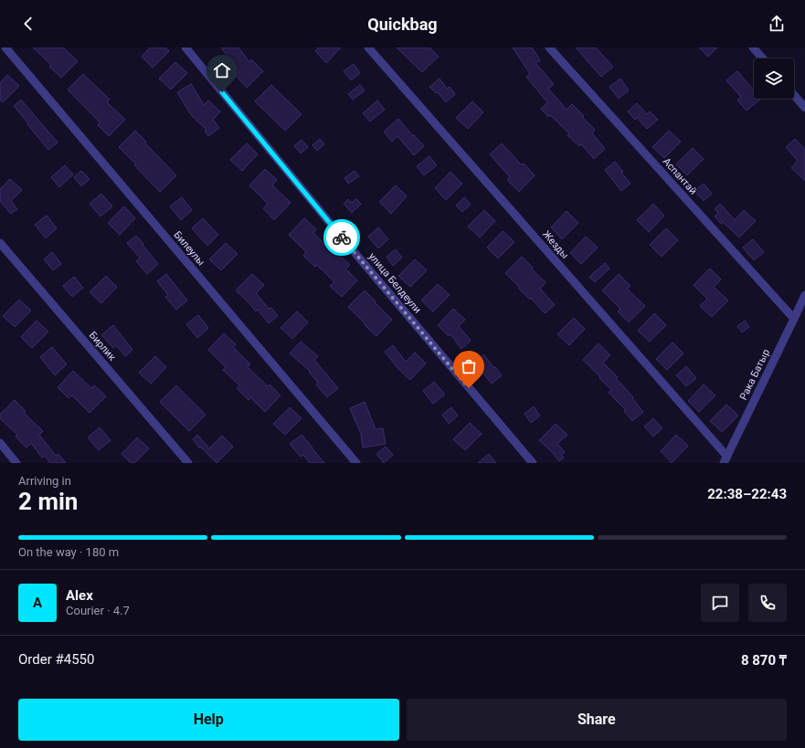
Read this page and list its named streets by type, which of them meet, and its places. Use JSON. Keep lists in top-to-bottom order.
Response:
{
  "streets": {
    "street": [
      "Аспантай",
      "Жезды",
      "Билеулы",
      "улица Белдеули",
      "Бирлик",
      "Рака Батыр"
    ]
  },
  "crossings": [
    ["Аспантай", "Рака Батыр"],
    ["Жезды", "Рака Батыр"]
  ],
  "page": {
    "header": "Quickbag",
    "heading": ["2 min", "Arriving in", "22:38–22:43"],
    "panel": [
      "Alex",
      "Courier · 4.7",
      "Order #4550",
      "8 870 ₸"
    ],
    "bar": "On the way · 180 m",
    "round": "A",
    "buttons": ["Help", "Share"]
  }
}
